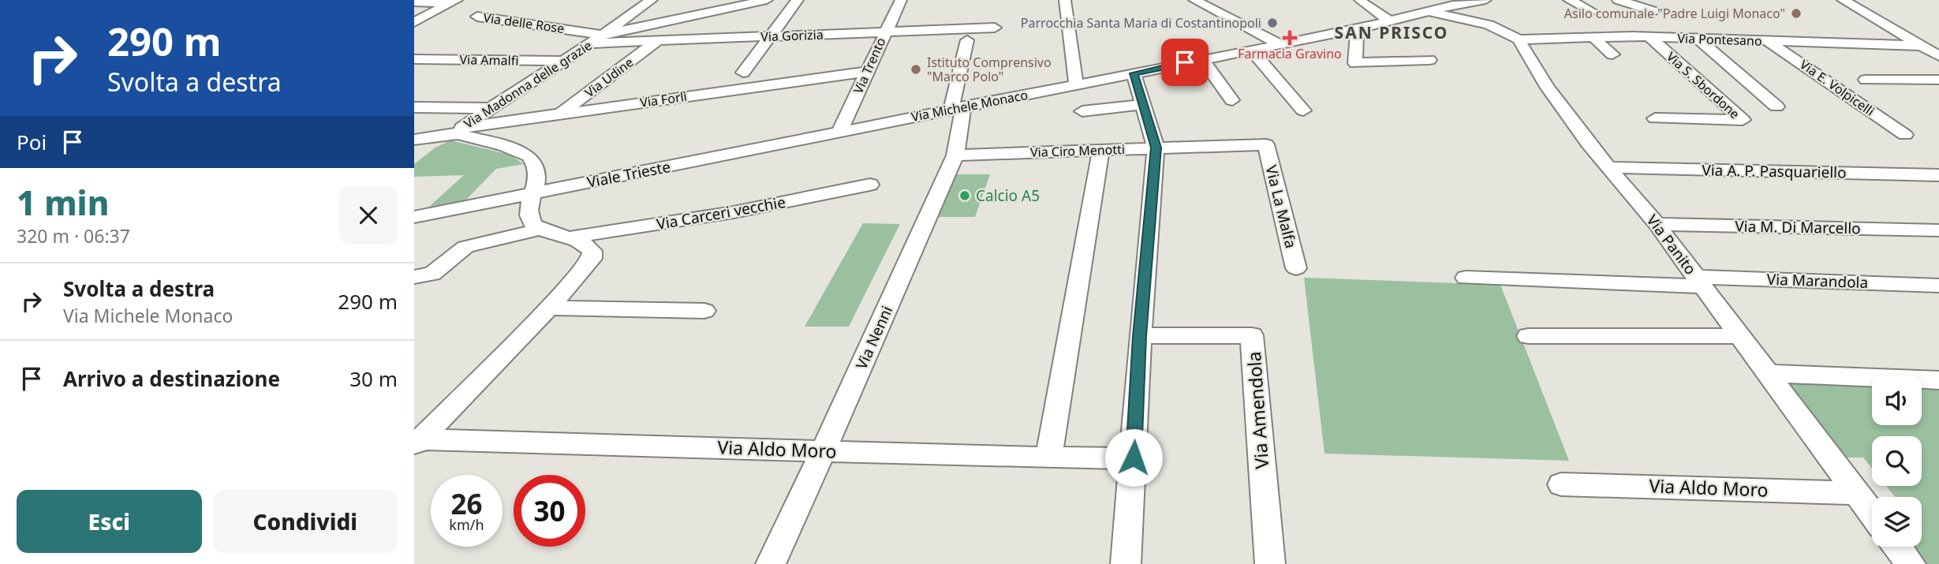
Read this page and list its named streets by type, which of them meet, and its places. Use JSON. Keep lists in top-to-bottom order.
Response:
{
  "streets": {
    "street": [
      "Via delle Rose",
      "Via Gorizia",
      "Via Pontesano",
      "Via Amalfi",
      "Via Trento",
      "Via Udine",
      "Via Madonna delle grazie",
      "Via S. Sbordone",
      "Via E. Volpicelli",
      "Via Forlì",
      "Via Michele Monaco",
      "Via Ciro Menotti",
      "Via A. P. Pasquariello",
      "Viale Trieste",
      "Via La Malfa",
      "Via Carceri vecchie",
      "Via M. Di Marcello",
      "Via Panito",
      "Via Marandola",
      "Via Nenni",
      "Via Amendola",
      "Via Aldo Moro"
    ]
  },
  "crossings": [
    ["Via delle Rose", "Via Madonna delle grazie"],
    ["Via Gorizia", "Via Trento"],
    ["Via Gorizia", "Via Udine"],
    ["Via Gorizia", "Via Madonna delle grazie"],
    ["Via Pontesano", "Via S. Sbordone"],
    ["Via Pontesano", "Via E. Volpicelli"],
    ["Via Pontesano", "Via Panito"],
    ["Via Amalfi", "Via Madonna delle grazie"],
    ["Via Trento", "Via Forlì"],
    ["Via Trento", "Via Michele Monaco"],
    ["Via Trento", "Viale Trieste"],
    ["Via Udine", "Via Forlì"],
    ["Via Madonna delle grazie", "Via Forlì"],
    ["Via Michele Monaco", "Viale Trieste"],
    ["Via Michele Monaco", "Via Nenni"],
    ["Via Ciro Menotti", "Via La Malfa"],
    ["Via Ciro Menotti", "Via Nenni"],
    ["Via A. P. Pasquariello", "Via Panito"],
    ["Via Carceri vecchie", "Via Aldo Moro"],
    ["Via M. Di Marcello", "Via Panito"],
    ["Via Panito", "Via Marandola"],
    ["Via Panito", "Via Aldo Moro"],
    ["Via Nenni", "Via Aldo Moro"]
  ],
  "districts": ["SAN PRISCO"],
  "places": {
    "other": [
      "Asilo comunale \"Padre Luigi Monaco\"",
      "Parrocchia Santa Maria di Costantinopoli",
      "Istituto Comprensivo \"Marco Polo\"",
      "Calcio A5"
    ],
    "health": ["Farmacia Gravino"]
  },
  "page": {
    "turn": ["290 m", "Svolta a destra"],
    "then": "Poi",
    "heading": ["1 min", "320 m · 06:37"],
    "list": [
      {
        "name": "Svolta a destra",
        "note": "Via Michele Monaco",
        "value": "290 m"
      },
      {
        "name": "Arrivo a destinazione",
        "value": "30 m"
      }
    ],
    "speed": "26 km/h",
    "limit": "30",
    "buttons": ["Esci", "Condividi"]
  }
}
